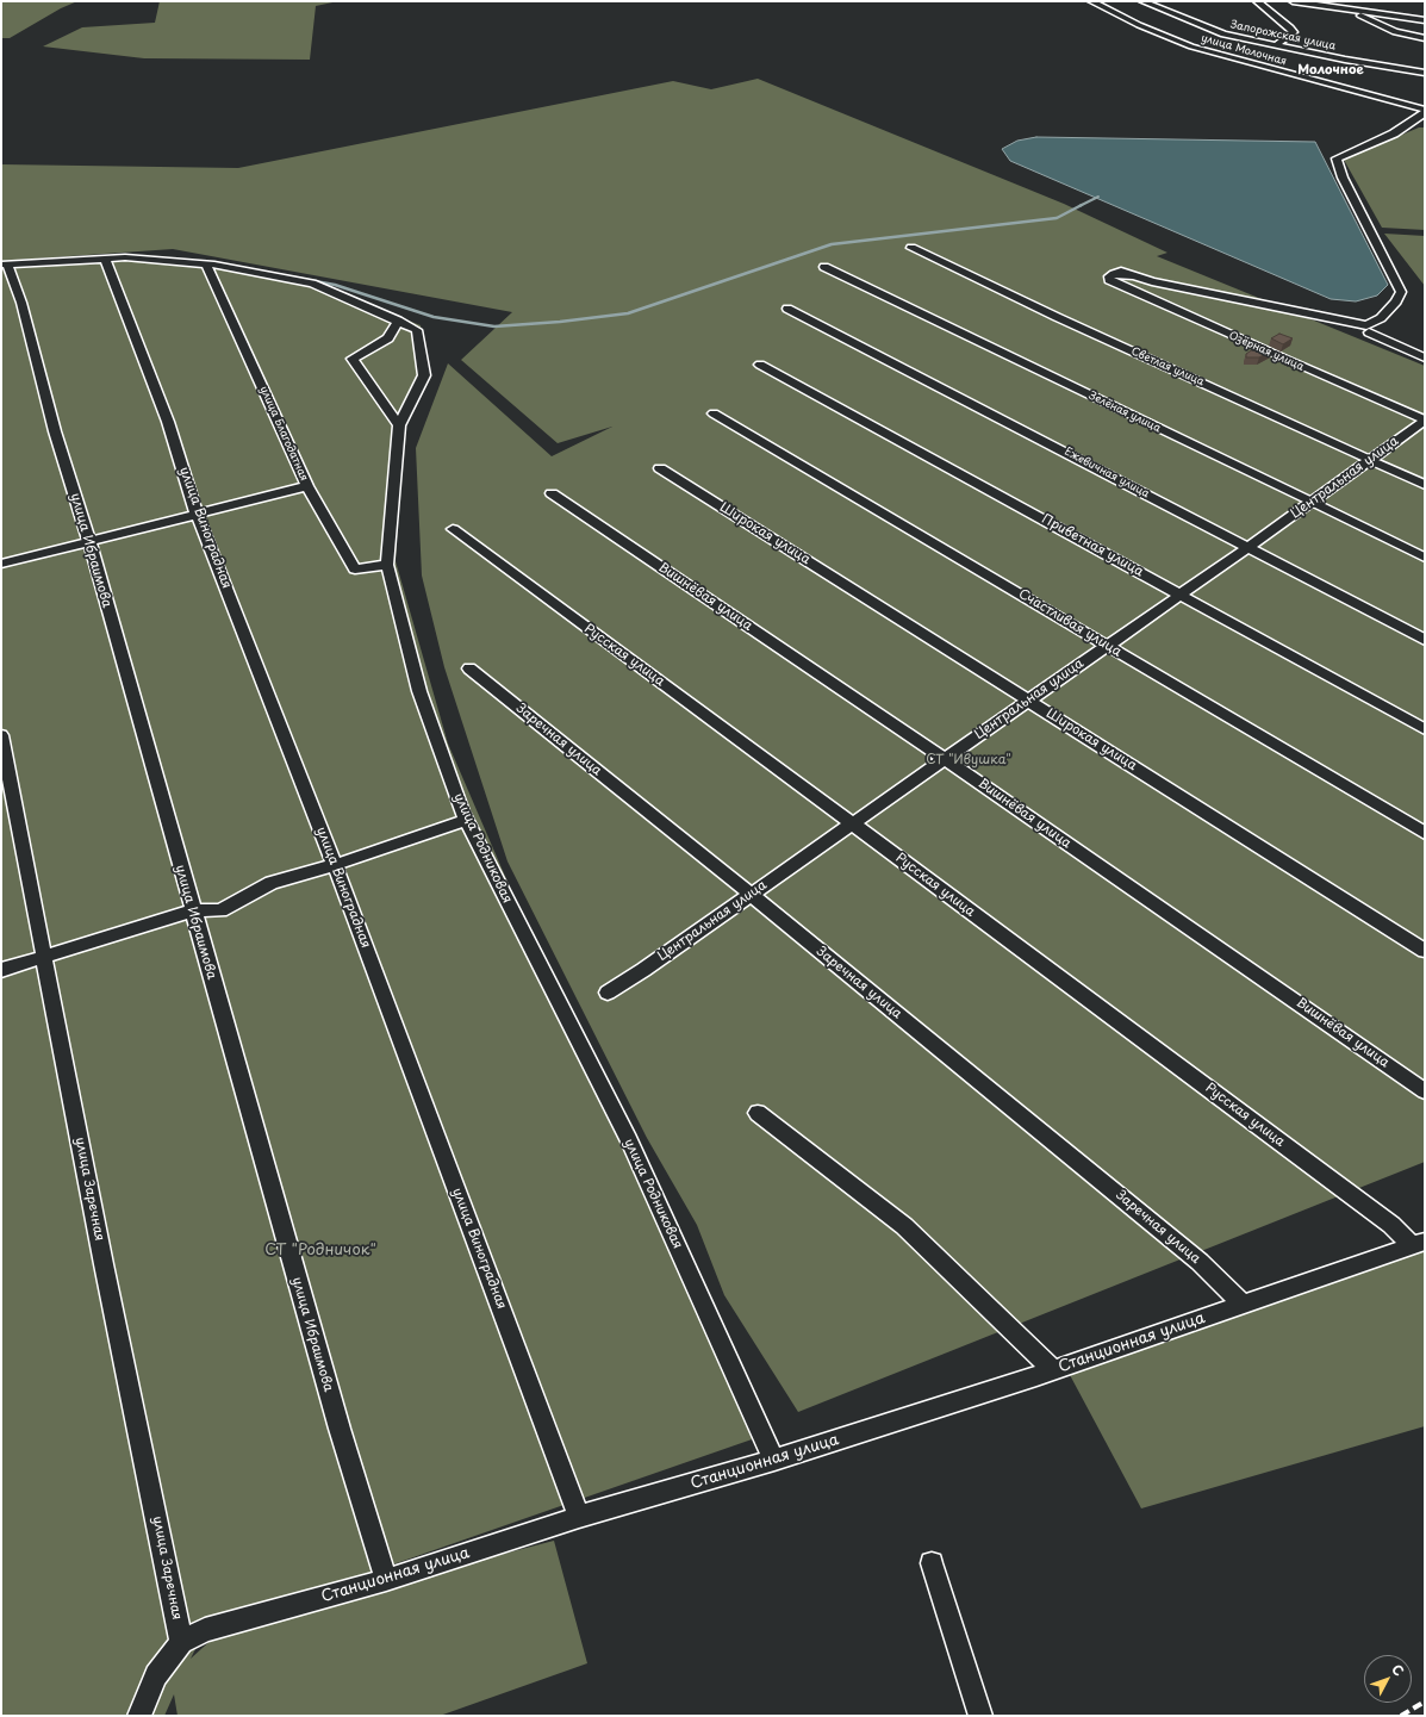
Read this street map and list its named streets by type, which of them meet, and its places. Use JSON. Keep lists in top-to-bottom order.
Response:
{
  "streets": {
    "street": [
      "Запорожская улица",
      "улица Молочная",
      "Озёрная улица",
      "Светлая улица",
      "Зелёная улица",
      "улица Благодатная",
      "Ежевичная улица",
      "Центральная улица",
      "улица Виноградная",
      "Широкая улица",
      "Приветная улица",
      "улица Ибраимова",
      "Вишнёвая улица",
      "Счастливая улица",
      "Русская улица",
      "Заречная улица",
      "улица Родниковая",
      "улица Заречная",
      "Станционная улица"
    ]
  },
  "crossings": [
    ["Озёрная улица", "Центральная улица"],
    ["Светлая улица", "Центральная улица"],
    ["Зелёная улица", "Центральная улица"],
    ["улица Благодатная", "улица Родниковая"],
    ["Ежевичная улица", "Центральная улица"],
    ["Центральная улица", "Широкая улица"],
    ["Центральная улица", "Приветная улица"],
    ["Центральная улица", "Вишнёвая улица"],
    ["Центральная улица", "Счастливая улица"],
    ["Центральная улица", "Русская улица"],
    ["Центральная улица", "Заречная улица"],
    ["улица Виноградная", "улица Родниковая"],
    ["улица Виноградная", "Станционная улица"],
    ["улица Ибраимова", "улица Родниковая"],
    ["улица Ибраимова", "Станционная улица"],
    ["Русская улица", "Станционная улица"],
    ["Заречная улица", "Станционная улица"],
    ["улица Родниковая", "Станционная улица"],
    ["улица Заречная", "Станционная улица"]
  ],
  "districts": ["Молочное"],
  "parks": ["СТ \"Ивушка\"", "СТ \"Родничок\""],
  "north": "top right"
}
